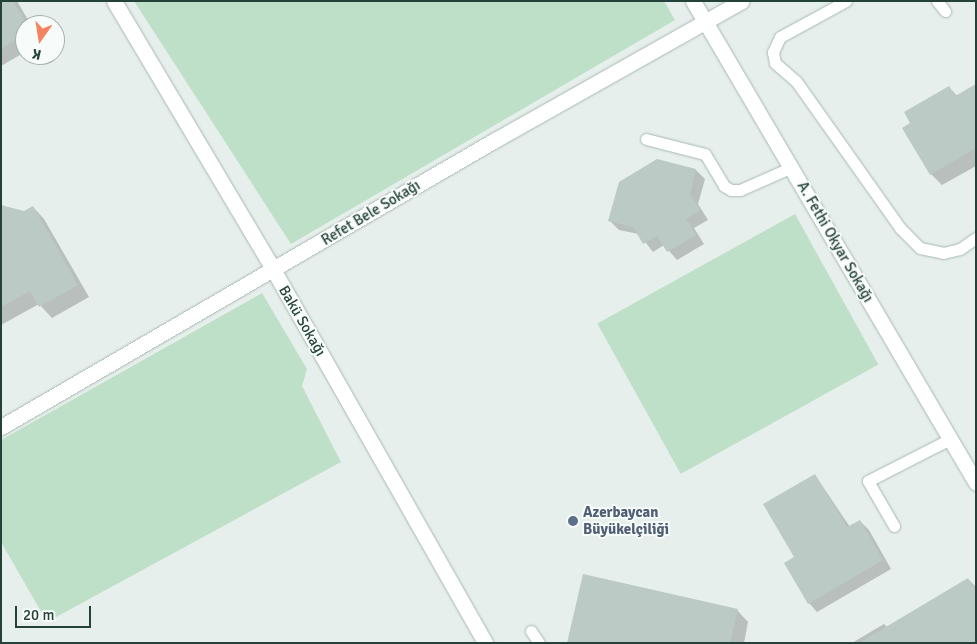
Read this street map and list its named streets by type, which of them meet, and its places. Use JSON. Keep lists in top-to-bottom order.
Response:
{
  "streets": {
    "street": ["Refet Bele Sokağı", "A. Fethi Okyar Sokağı", "Bakü Sokağı"]
  },
  "crossings": [
    ["Refet Bele Sokağı", "A. Fethi Okyar Sokağı"],
    ["Refet Bele Sokağı", "Bakü Sokağı"]
  ],
  "places": ["Azerbaycan Büyükelçiliği"],
  "scale_bar": "20 m",
  "north": "bottom"
}
